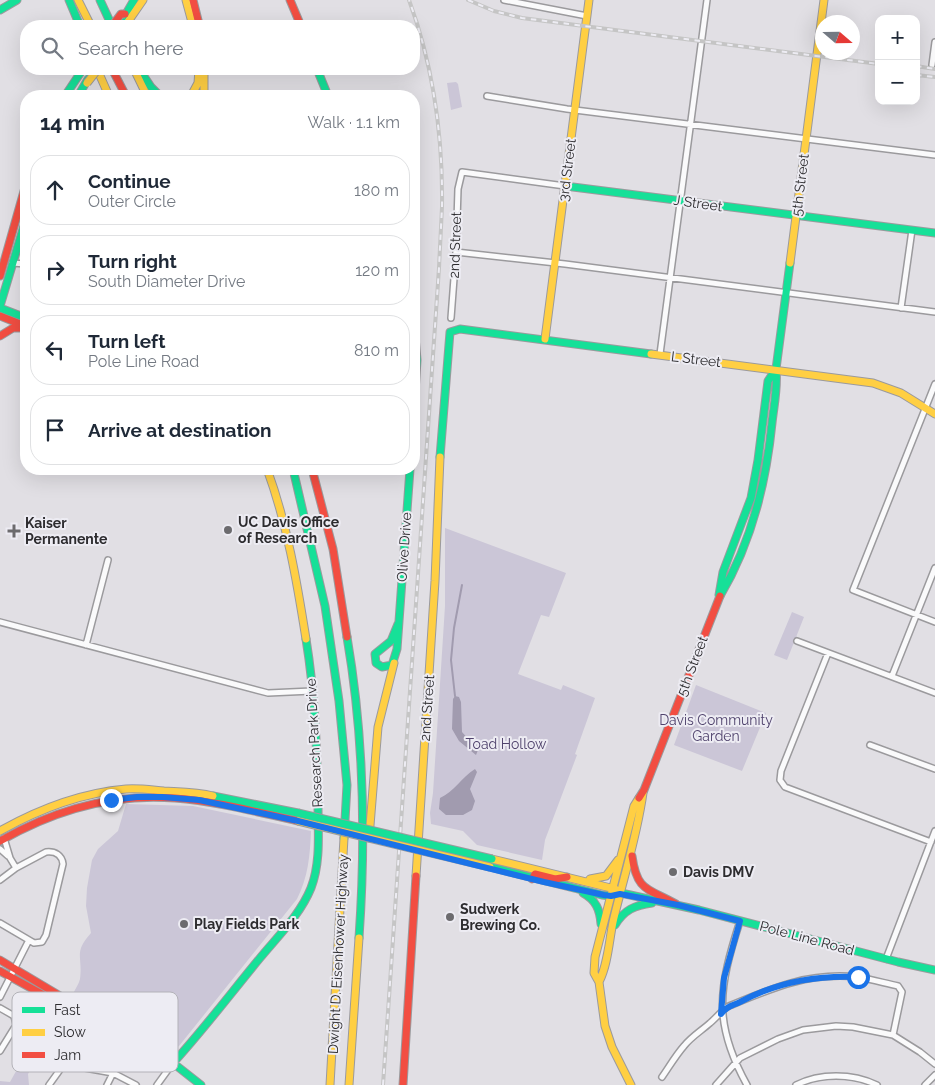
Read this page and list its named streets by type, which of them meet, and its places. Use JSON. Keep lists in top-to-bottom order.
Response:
{
  "streets": {
    "main road": [
      "3rd Street",
      "5th Street",
      "J Street",
      "2nd Street",
      "L Street",
      "Olive Drive",
      "Research Park Drive",
      "Pole Line Road",
      "Dwight D. Eisenhower Highway"
    ]
  },
  "crossings": [
    ["3rd Street", "J Street"],
    ["3rd Street", "L Street"],
    ["5th Street", "J Street"],
    ["5th Street", "L Street"],
    ["5th Street", "Pole Line Road"],
    ["J Street", "2nd Street"],
    ["2nd Street", "L Street"]
  ],
  "parks": ["Davis Community Garden", "Toad Hollow"],
  "places": {
    "other": [
      "UC Davis Office of Research",
      "Davis DMV",
      "Sudwerk Brewing Co.",
      "Play Fields Park"
    ],
    "health": ["Kaiser Permanente"]
  },
  "legend": ["Fast", "Slow", "Jam"],
  "north": "right",
  "page": {
    "map_buttons": ["+", "−"],
    "search": "Search here",
    "heading": ["14 min", "Walk · 1.1 km"],
    "list": [
      ["Continue", "Outer Circle", "180 m"],
      ["Turn right", "South Diameter Drive", "120 m"],
      ["Turn left", "Pole Line Road", "810 m"],
      "Arrive at destination"
    ]
  }
}
